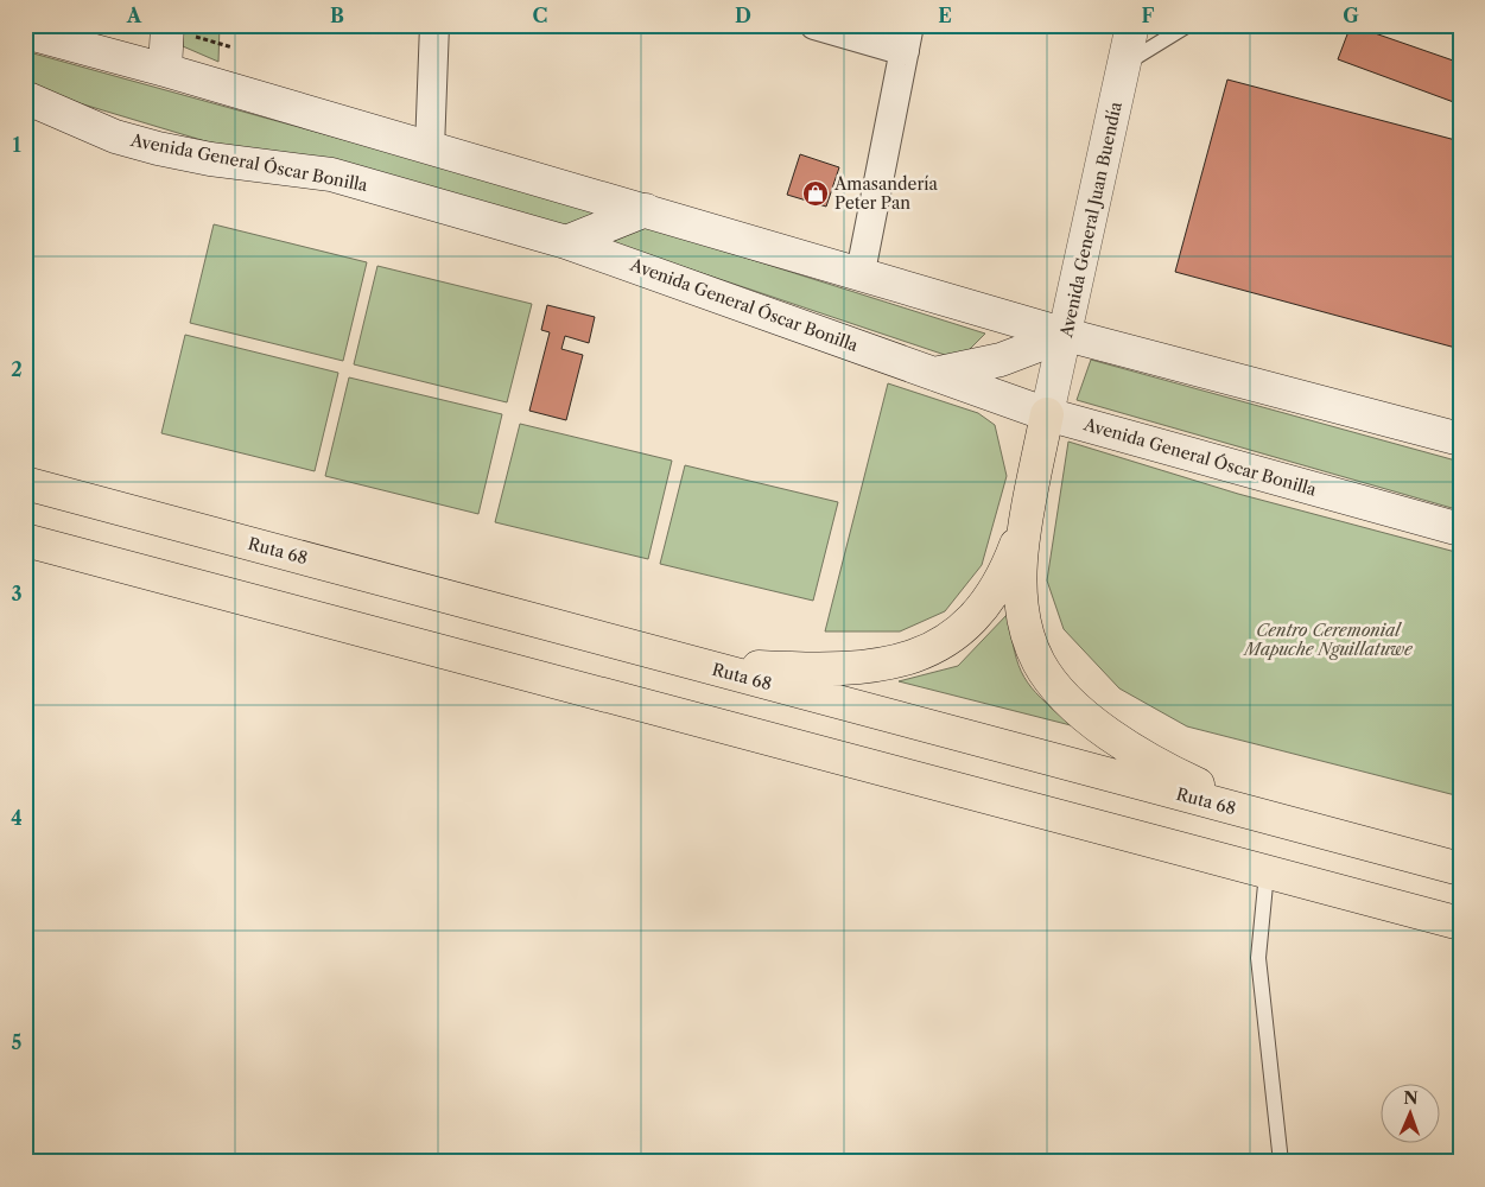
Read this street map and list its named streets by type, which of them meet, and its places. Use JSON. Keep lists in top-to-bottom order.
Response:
{
  "streets": {
    "highway": ["Ruta 68"],
    "main road": ["Avenida General Óscar Bonilla", "Avenida General Juan Buendía"]
  },
  "crossings": [
    ["Avenida General Óscar Bonilla", "Avenida General Juan Buendía"]
  ],
  "parks": ["Centro Ceremonial Mapuche Nguillatuwe"],
  "places": {
    "shop": ["Amasandería Peter Pan"]
  },
  "north": "top",
  "grid": {
    "columns": [
      "A",
      "B",
      "C",
      "D",
      "E",
      "F",
      "G"
    ],
    "rows": [
      "1",
      "2",
      "3",
      "4",
      "5"
    ]
  }
}
